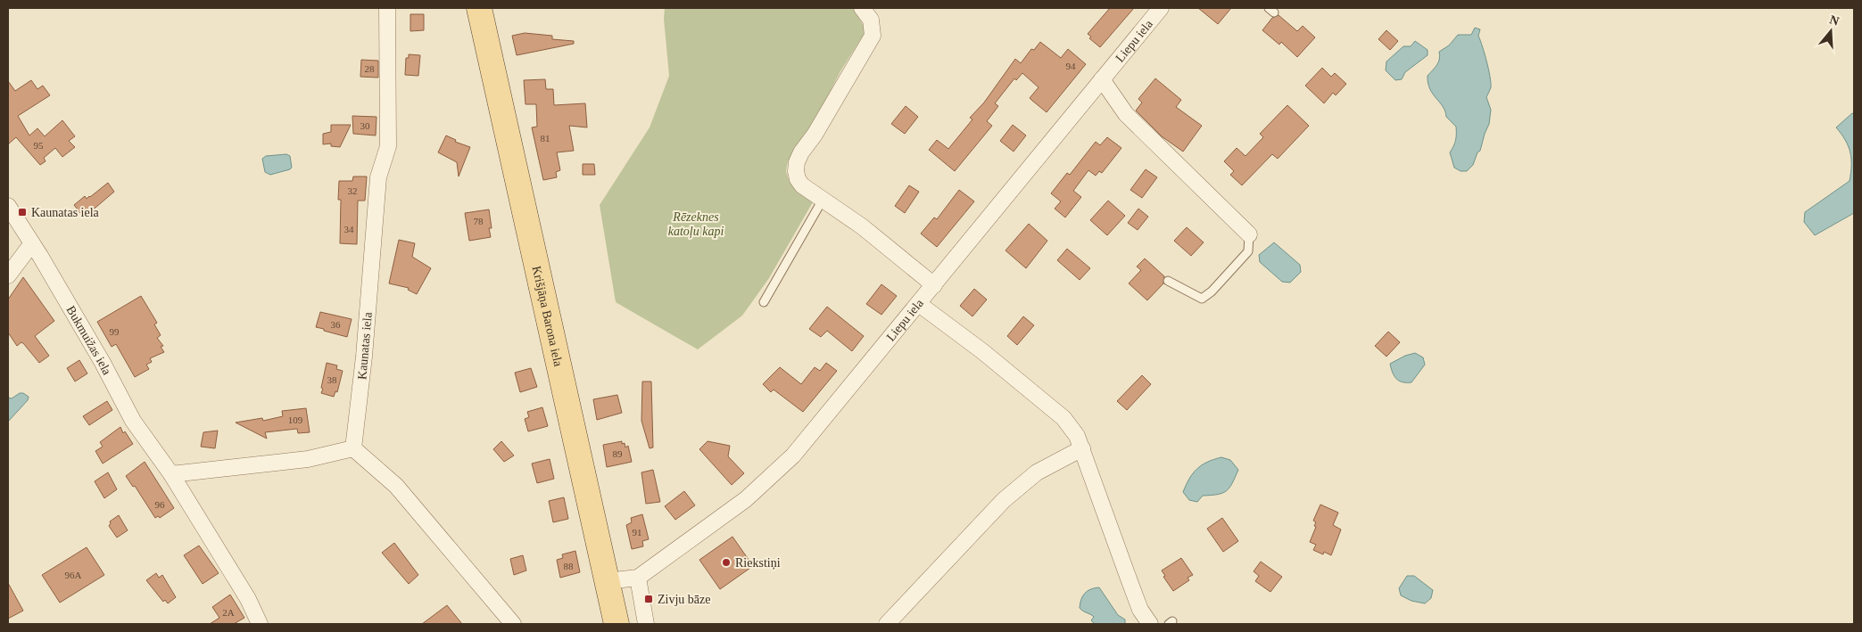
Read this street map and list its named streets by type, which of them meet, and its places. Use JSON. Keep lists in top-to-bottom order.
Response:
{
  "streets": {
    "main road": ["Krišjāņa Barona iela"],
    "street": ["Liepu iela", "Bukmuižas iela", "Kaunatas iela"]
  },
  "crossings": [
    ["Liepu iela", "Krišjāņa Barona iela"]
  ],
  "parks": ["Rēzeknes katoļu kapi"],
  "places": {
    "transit": ["Kaunatas iela", "Zivju bāze"],
    "other": ["Riekstiņi"]
  },
  "house_numbers": [
    "94",
    "28",
    "30",
    "81",
    "95",
    "32",
    "78",
    "34",
    "36",
    "99",
    "38",
    "109",
    "89",
    "96",
    "91",
    "88",
    "96A",
    "2A"
  ],
  "north": "top"
}
